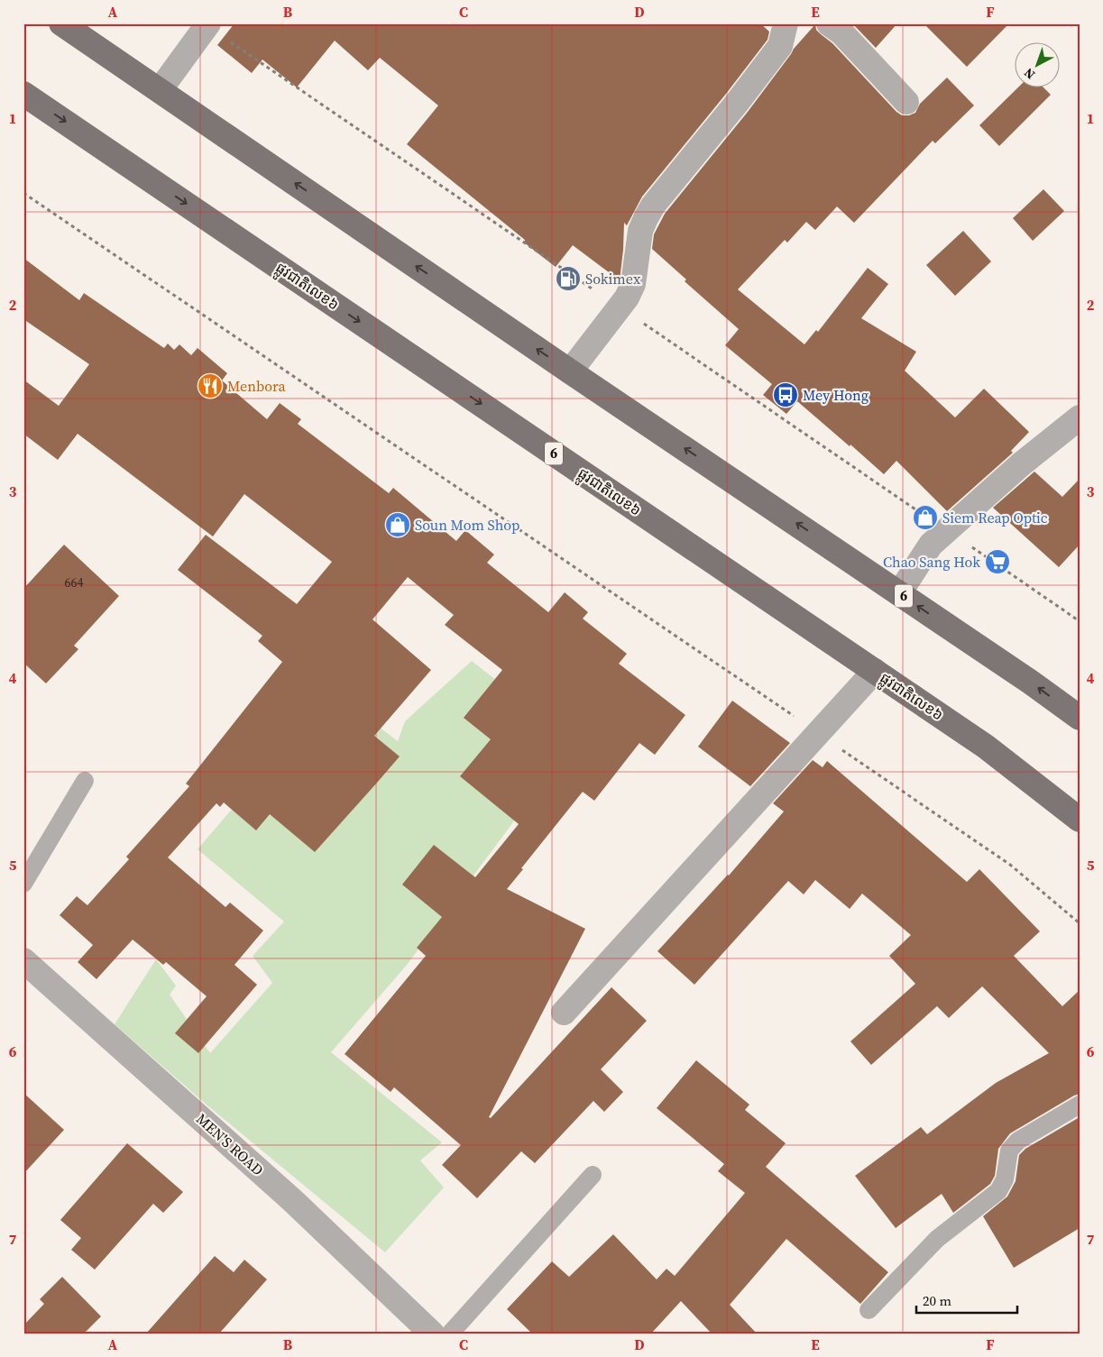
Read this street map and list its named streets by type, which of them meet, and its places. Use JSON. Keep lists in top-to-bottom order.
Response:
{
  "streets": {
    "main road": ["ផ្លូវជាតិលេខ៦", "6"],
    "street": ["MEN'S ROAD"]
  },
  "places": {
    "fuel station": ["Sokimex"],
    "restaurant": ["Menbora"],
    "bus stop": ["Mey Hong"],
    "shop": ["Siem Reap Optic", "Soun Mom Shop"],
    "supermarket": ["Chao Sang Hok"]
  },
  "house_numbers": ["664"],
  "scale_bar": "20 m",
  "north": "bottom left",
  "grid": {
    "columns": [
      "A",
      "B",
      "C",
      "D",
      "E",
      "F"
    ],
    "rows": [
      "1",
      "2",
      "3",
      "4",
      "5",
      "6",
      "7"
    ]
  }
}
